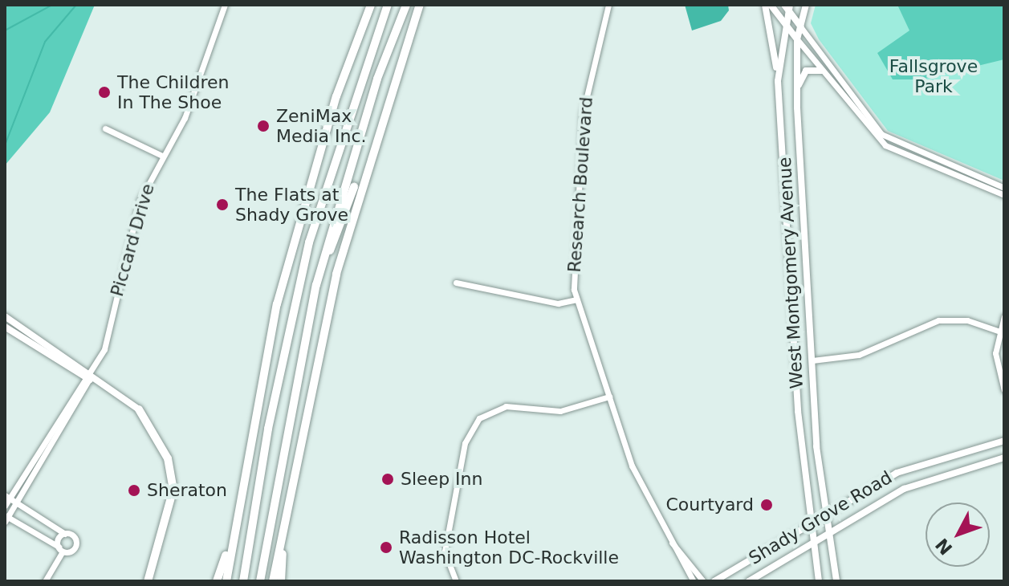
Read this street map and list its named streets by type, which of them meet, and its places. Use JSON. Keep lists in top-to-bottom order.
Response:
{
  "streets": {
    "main road": ["West Montgomery Avenue", "Shady Grove Road"],
    "street": ["Research Boulevard", "Piccard Drive"]
  },
  "crossings": [
    ["West Montgomery Avenue", "Shady Grove Road"]
  ],
  "parks": ["Fallsgrove Park"],
  "places": [
    "The Children In The Shoe",
    "ZeniMax Media Inc.",
    "The Flats at Shady Grove",
    "Sleep Inn",
    "Sheraton",
    "Courtyard",
    "Radisson Hotel Washington DC-Rockville"
  ],
  "north": "bottom left"
}
